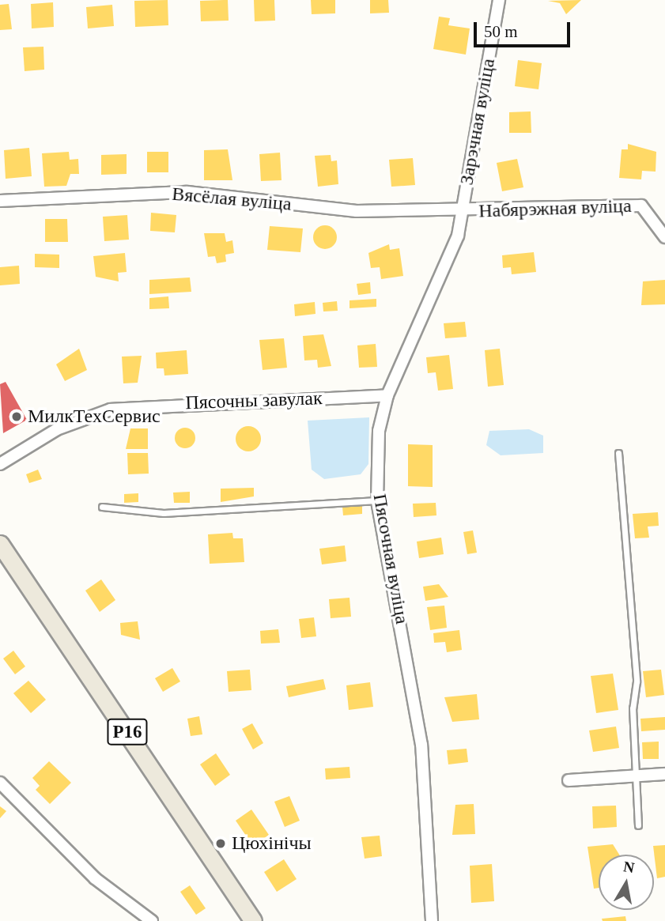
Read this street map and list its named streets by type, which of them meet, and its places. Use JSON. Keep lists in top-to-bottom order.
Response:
{
  "streets": {
    "main road": ["Р16"],
    "street": [
      "Зарэчная вуліца",
      "Вясёлая вуліца",
      "Набярэжная вуліца",
      "Пясочны завулак",
      "Пясочная вуліца"
    ]
  },
  "crossings": [
    ["Зарэчная вуліца", "Вясёлая вуліца"],
    ["Зарэчная вуліца", "Набярэжная вуліца"],
    ["Зарэчная вуліца", "Пясочная вуліца"],
    ["Вясёлая вуліца", "Набярэжная вуліца"],
    ["Вясёлая вуліца", "Пясочная вуліца"],
    ["Набярэжная вуліца", "Пясочная вуліца"],
    ["Пясочны завулак", "Пясочная вуліца"]
  ],
  "places": ["МилкТехСервис", "Цюхінічы"],
  "scale_bar": "50 m",
  "north": "top"
}
